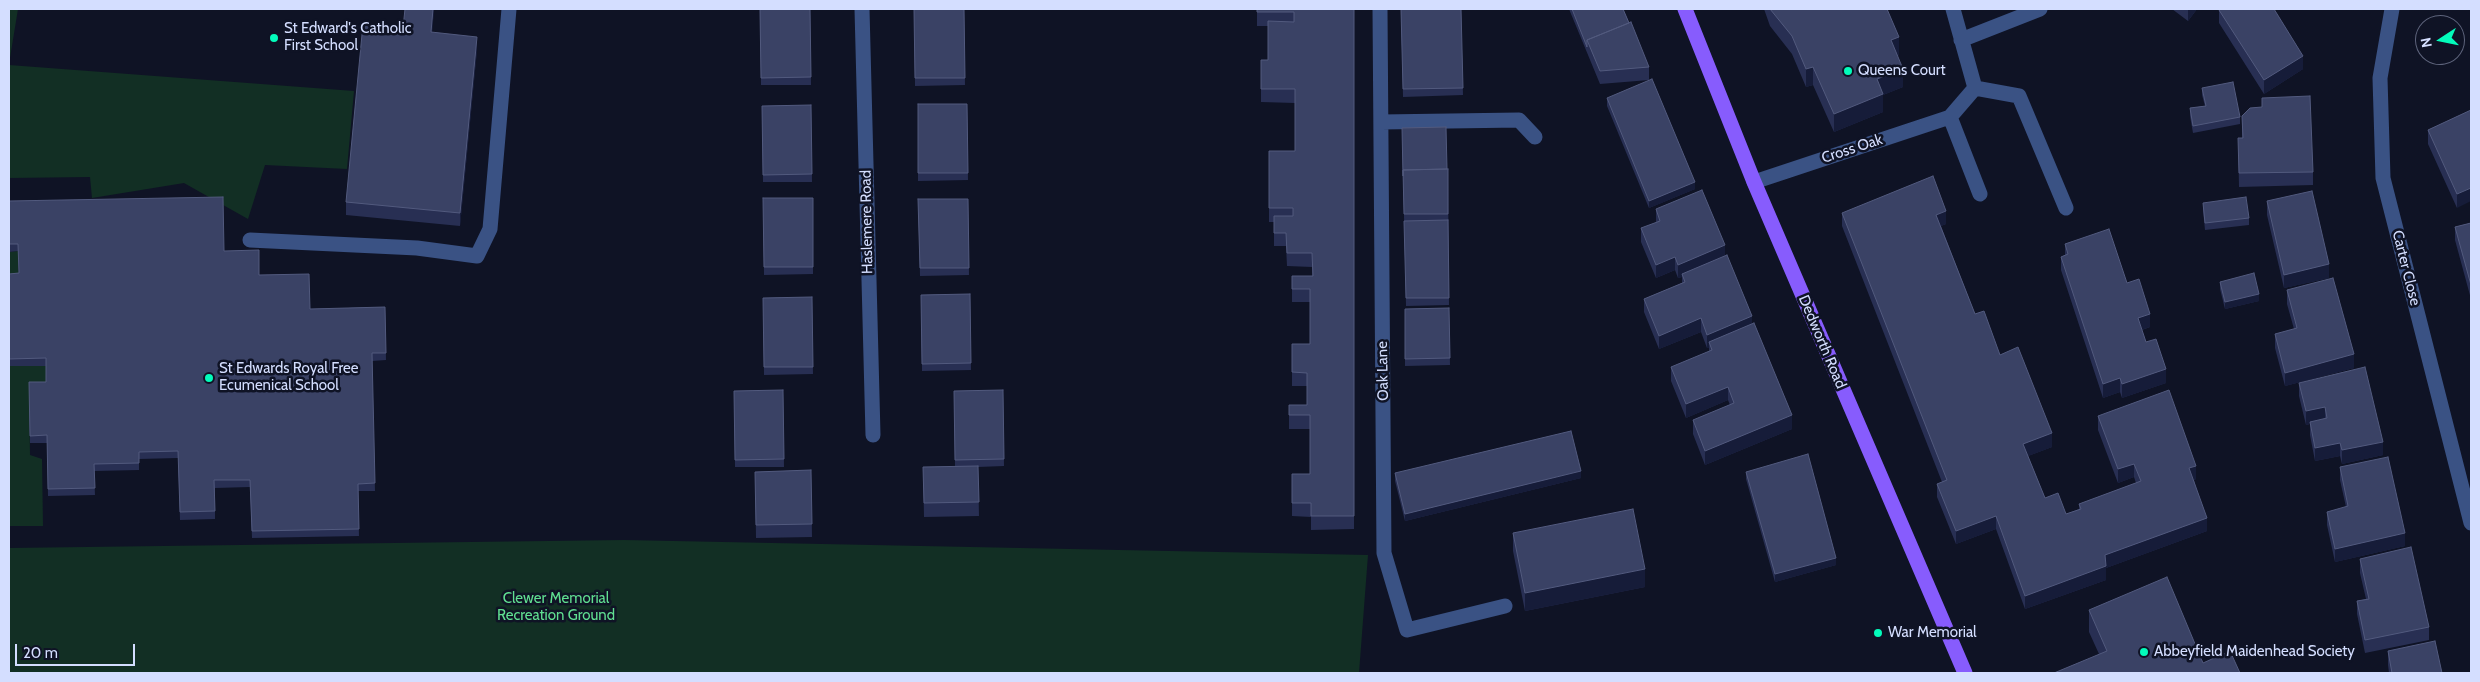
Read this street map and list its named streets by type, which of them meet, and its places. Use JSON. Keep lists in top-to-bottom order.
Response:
{
  "streets": {
    "main road": ["Dedworth Road"],
    "street": [
      "Cross Oak",
      "Haslemere Road",
      "Carter Close",
      "Oak Lane"
    ]
  },
  "crossings": [
    ["Cross Oak", "Dedworth Road"]
  ],
  "parks": ["Clewer Memorial Recreation Ground"],
  "places": [
    "St Edward's Catholic First School",
    "Queens Court",
    "St Edwards Royal Free Ecumenical School",
    "War Memorial",
    "Abbeyfield Maidenhead Society"
  ],
  "scale_bar": "20 m",
  "north": "left"
}
